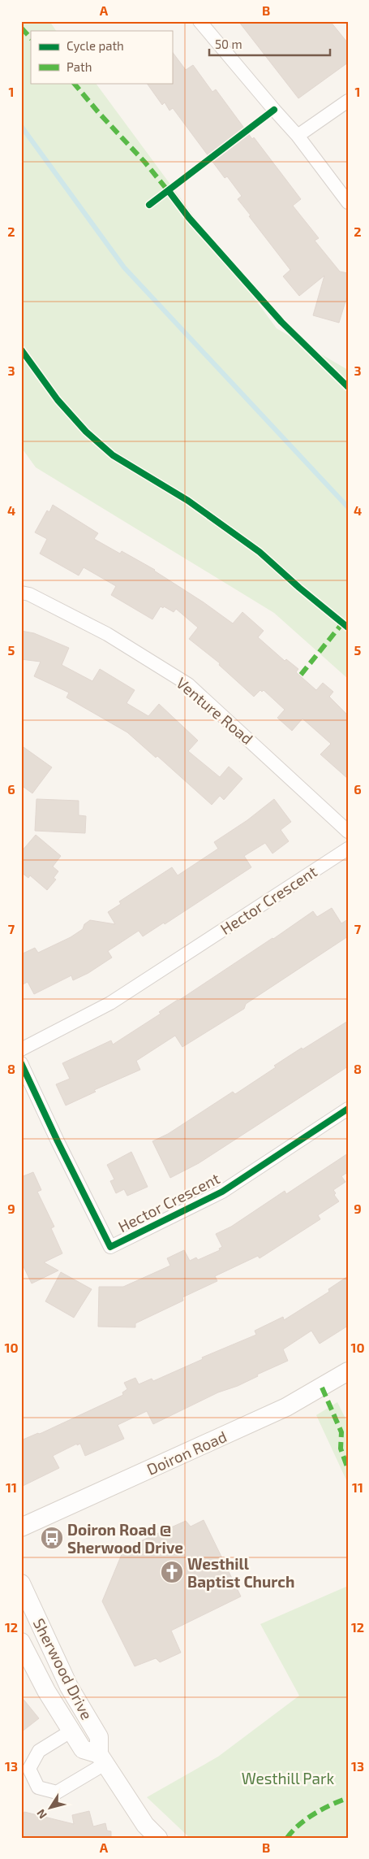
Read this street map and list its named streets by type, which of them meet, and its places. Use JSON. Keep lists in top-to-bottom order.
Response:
{
  "streets": {
    "street": [
      "Venture Road",
      "Hector Crescent",
      "Doiron Road",
      "Sherwood Drive"
    ]
  },
  "parks": ["Westhill Park"],
  "places": {
    "bus stop": ["Doiron Road @ Sherwood Drive"],
    "church": ["Westhill Baptist Church"]
  },
  "legend": ["Cycle path", "Path"],
  "scale_bar": "50 m",
  "north": "bottom left",
  "grid": {
    "columns": ["A", "B"],
    "rows": [
      "1",
      "2",
      "3",
      "4",
      "5",
      "6",
      "7",
      "8",
      "9",
      "10",
      "11",
      "12",
      "13"
    ]
  }
}
